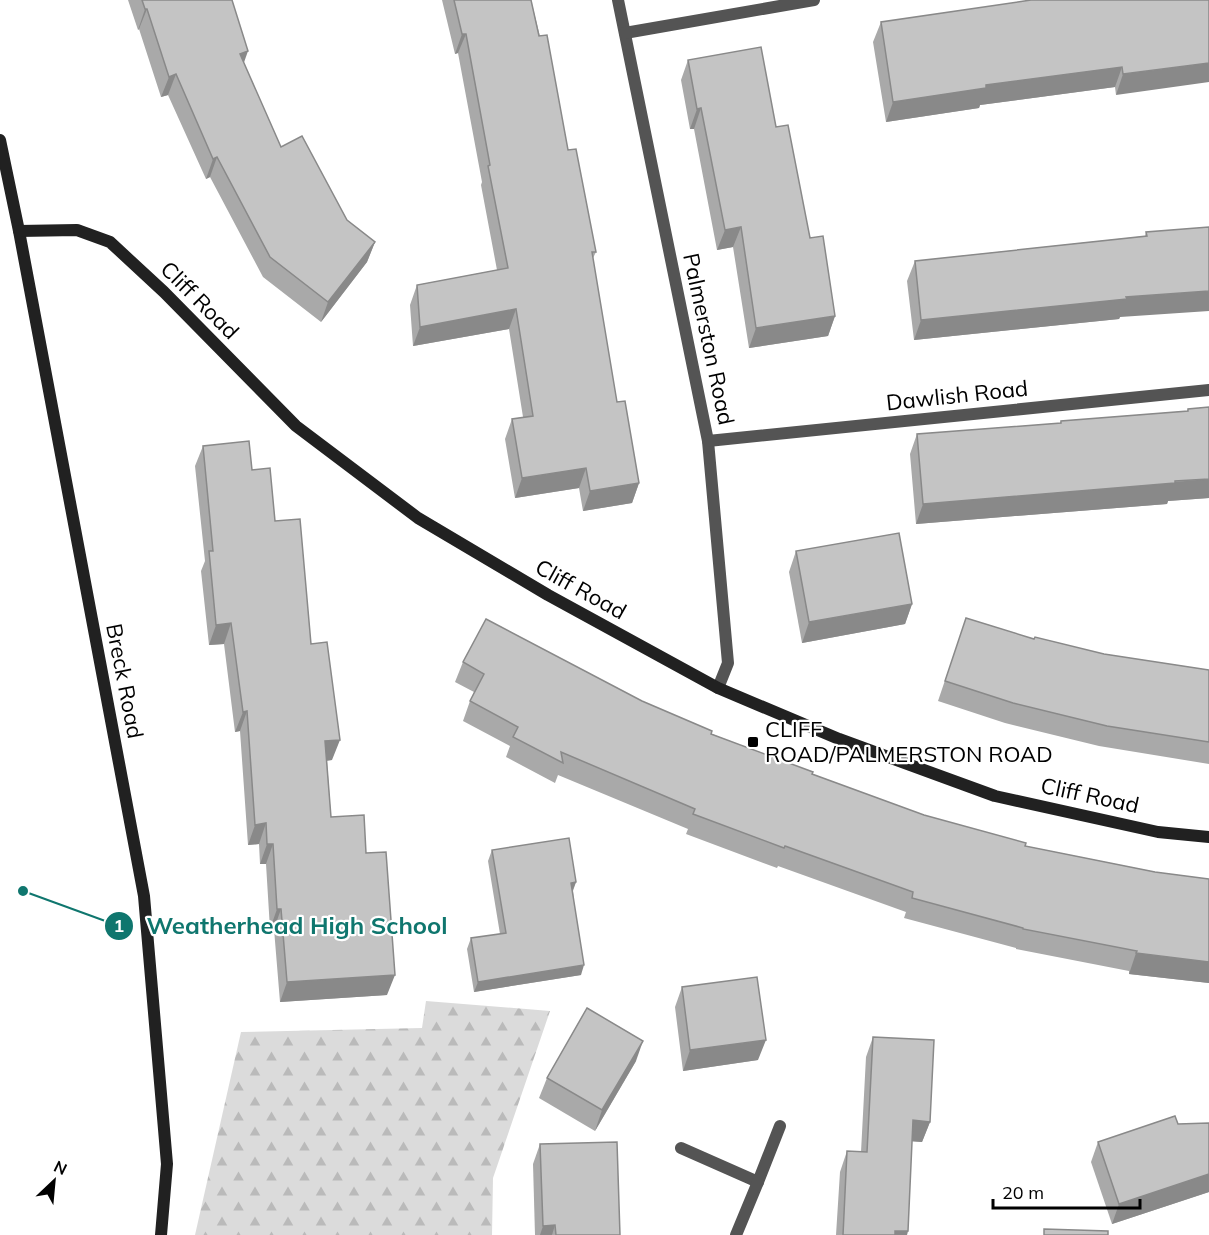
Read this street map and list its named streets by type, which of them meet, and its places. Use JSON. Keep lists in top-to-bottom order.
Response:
{
  "streets": {
    "street": [
      "Cliff Road",
      "Palmerston Road",
      "Dawlish Road",
      "Breck Road"
    ]
  },
  "crossings": [
    ["Cliff Road", "Palmerston Road"],
    ["Cliff Road", "Breck Road"],
    ["Palmerston Road", "Dawlish Road"]
  ],
  "places": {
    "transit": ["CLIFF ROAD/PALMERSTON ROAD"],
    "other": ["Weatherhead High School"]
  },
  "scale_bar": "20 m",
  "north": "top right"
}
